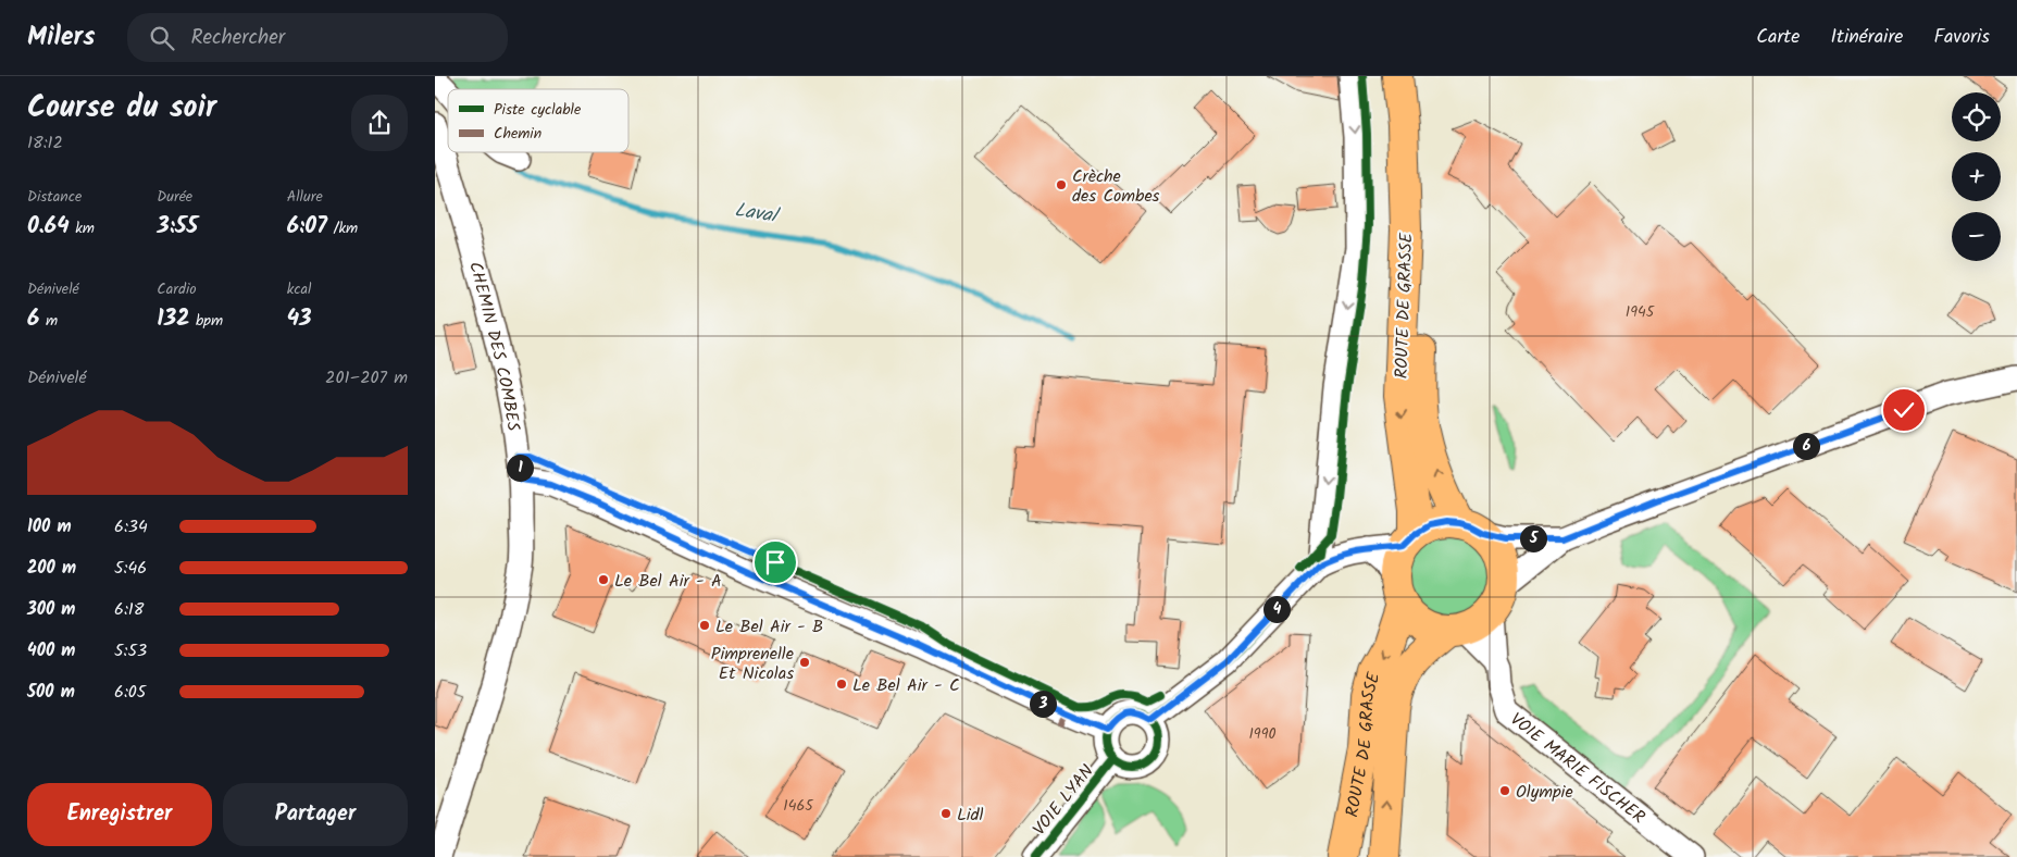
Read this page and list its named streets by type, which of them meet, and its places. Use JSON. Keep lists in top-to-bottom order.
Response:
{
  "streets": {
    "main road": ["ROUTE DE GRASSE"],
    "street": ["CHEMIN DES COMBES", "VOIE MARIE FISCHER", "VOIE LYAN"]
  },
  "crossings": [
    ["ROUTE DE GRASSE", "VOIE MARIE FISCHER"]
  ],
  "water": ["Laval"],
  "places": [
    "Crèche des Combes",
    "Le Bel Air - A",
    "Le Bel Air - B",
    "Pimprenelle Et Nicolas",
    "Le Bel Air - C",
    "Olympie",
    "Lidl"
  ],
  "house_numbers": ["1945", "1990", "1465"],
  "legend": ["Piste cyclable", "Chemin"],
  "page": {
    "header": "Milers",
    "search": "Rechercher",
    "nav": ["Carte", "Itinéraire", "Favoris"],
    "heading": ["Course du soir", "18:12"],
    "map_buttons": ["+", "−"],
    "stats": [
      ["Distance", "0.64 km"],
      ["Durée", "3:55"],
      ["Allure", "6:07 /km"],
      ["Dénivelé", "6 m"],
      ["Cardio", "132 bpm"],
      ["kcal", "43"]
    ],
    "chart": ["Dénivelé", "201–207 m"],
    "pins": [
      "6",
      "1",
      "5",
      "4",
      "3"
    ],
    "list": [
      {
        "name": "100 m",
        "note": "6:34"
      },
      {
        "name": "200 m",
        "note": "5:46"
      },
      {
        "name": "300 m",
        "note": "6:18"
      },
      {
        "name": "400 m",
        "note": "5:53"
      },
      {
        "name": "500 m",
        "note": "6:05"
      }
    ],
    "buttons": ["Enregistrer", "Partager"]
  }
}
